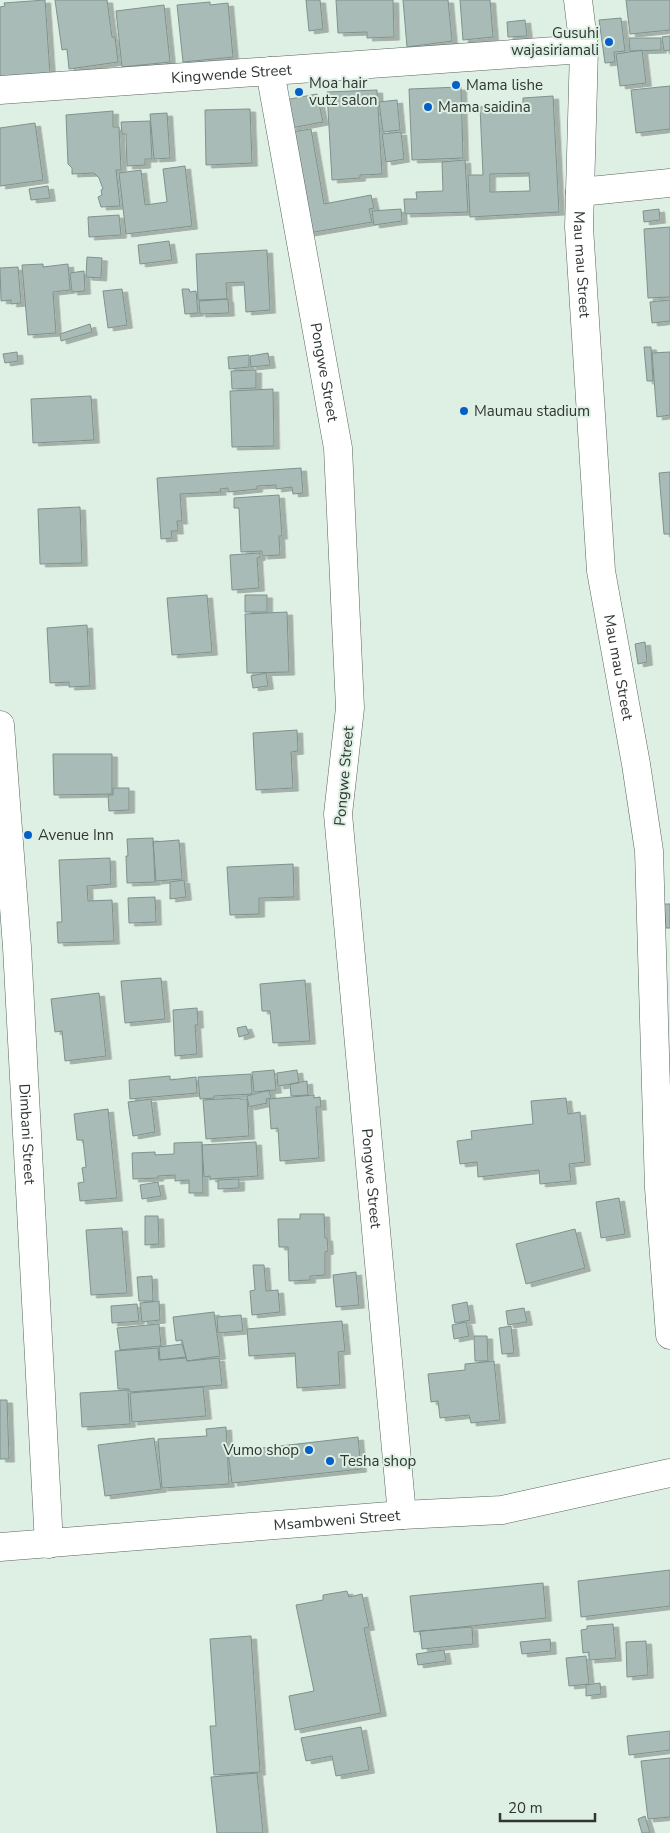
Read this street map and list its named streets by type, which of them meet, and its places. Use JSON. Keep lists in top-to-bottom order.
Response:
{
  "streets": {
    "street": [
      "Kingwende Street",
      "Mau mau Street",
      "Pongwe Street",
      "Dimbani Street",
      "Msambweni Street"
    ]
  },
  "crossings": [
    ["Kingwende Street", "Mau mau Street"],
    ["Kingwende Street", "Pongwe Street"],
    ["Pongwe Street", "Msambweni Street"],
    ["Dimbani Street", "Msambweni Street"]
  ],
  "places": [
    "Gusuhi wajasiriamali",
    "Mama lishe",
    "Moa hair vutz salon",
    "Mama saidina",
    "Maumau stadium",
    "Avenue Inn",
    "Vumo shop",
    "Tesha shop"
  ],
  "scale_bar": "20 m"
}
